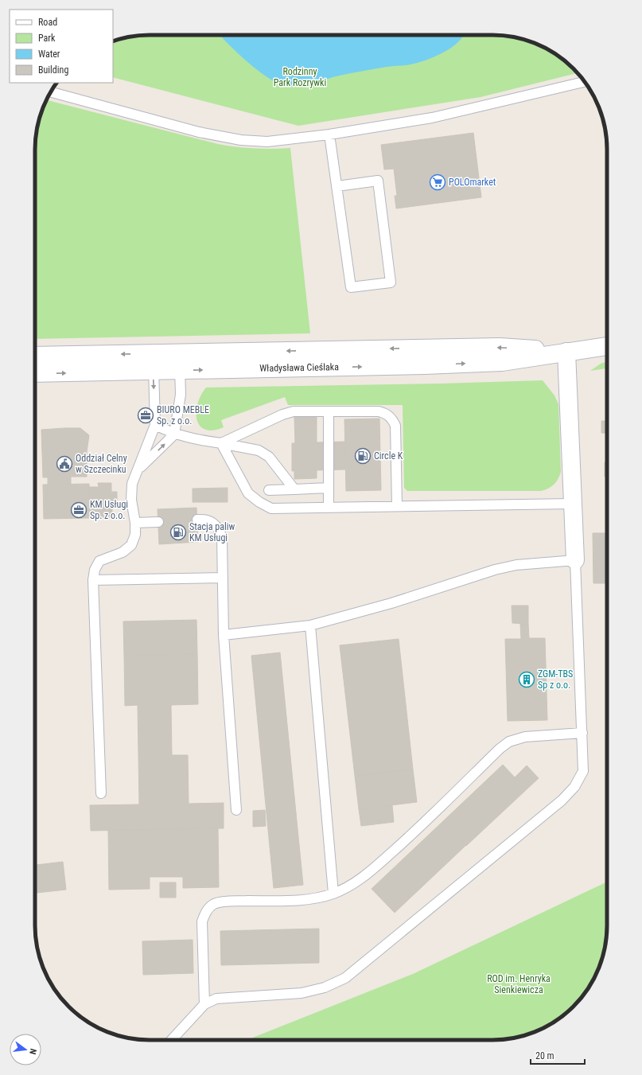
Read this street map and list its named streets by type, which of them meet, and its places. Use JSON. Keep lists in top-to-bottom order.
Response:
{
  "streets": {
    "street": ["Władysława Cieślaka"]
  },
  "parks": ["Rodzinny Park Rozrywki", "ROD im. Henryka Sienkiewicza"],
  "places": {
    "supermarket": ["POLOmarket"],
    "office": ["BIURO MEBLE Sp. z o.o.", "KM Usługi Sp. z o.o."],
    "fuel station": ["Circle K", "Stacja paliw KM Usługi"],
    "public building": ["Oddział Celny w Szczecinku"],
    "building": ["ZGM-TBS Sp z o.o."]
  },
  "legend": [
    "Road",
    "Park",
    "Water",
    "Building"
  ],
  "scale_bar": "20 m",
  "north": "right"
}
